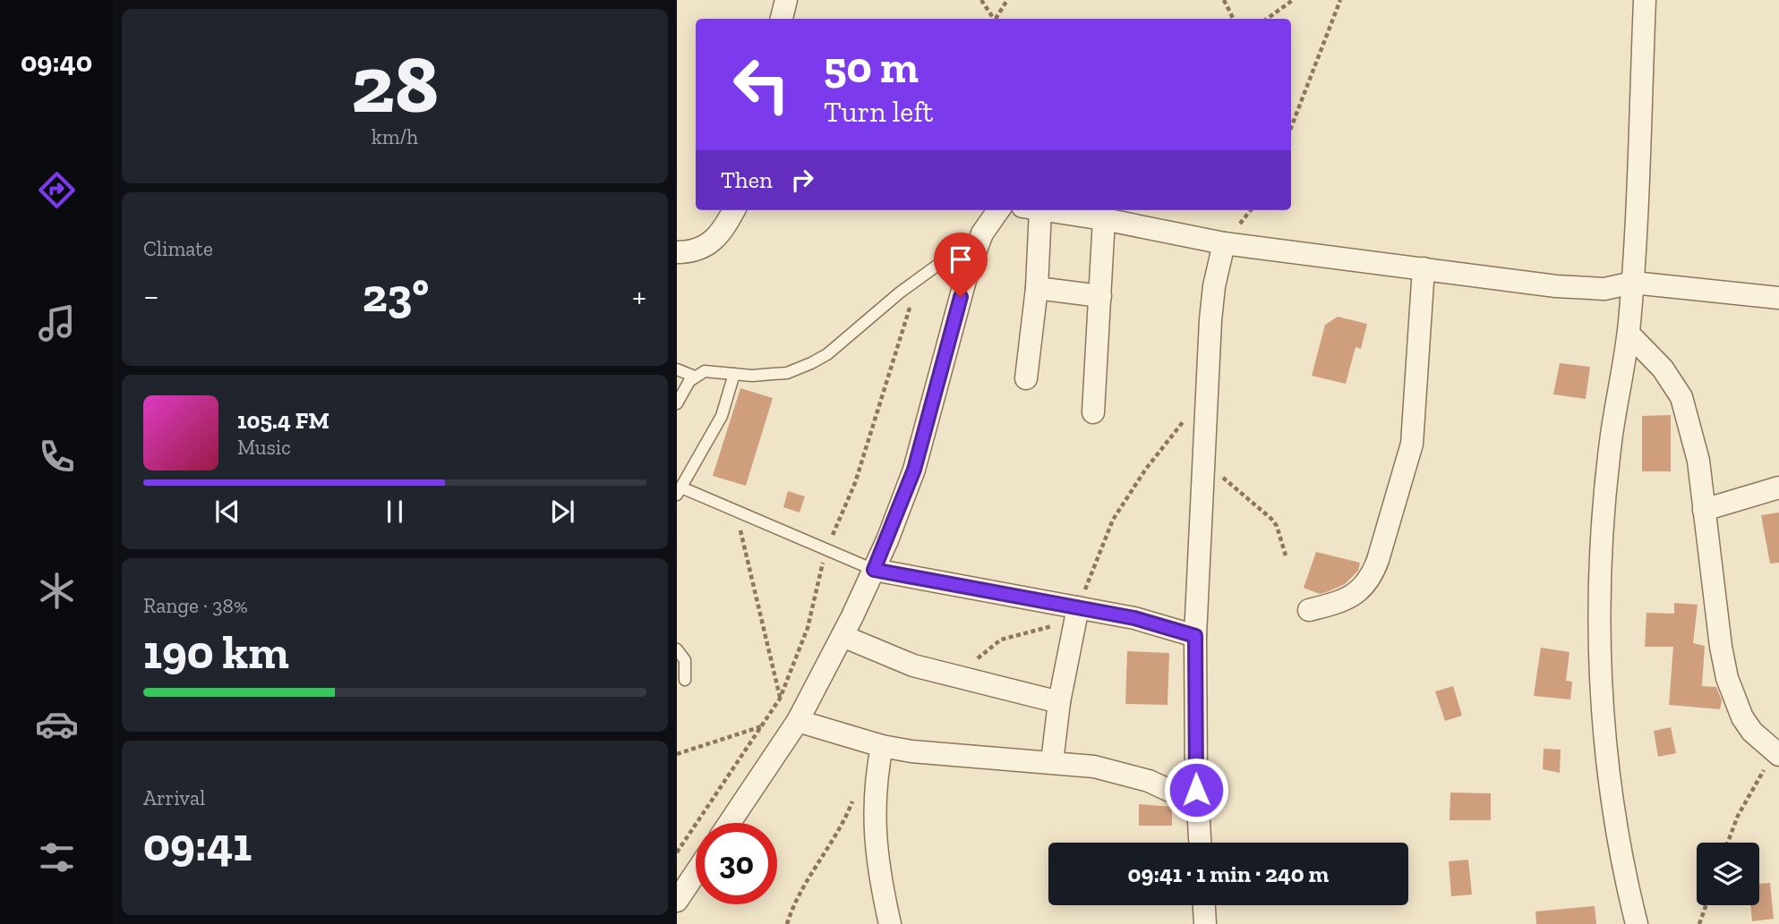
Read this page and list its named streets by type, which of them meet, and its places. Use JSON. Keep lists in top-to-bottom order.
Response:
{
  "page": {
    "tabs": "09:40",
    "tile": [
      ["28", "km/h"],
      "Climate",
      ["Range · 38%", "190 km"],
      ["Arrival", "09:41"]
    ],
    "turn": ["50 m", "Turn left"],
    "then": "Then",
    "heat": ["−", "23°", "+"],
    "song": ["105.4 FM", "Music"],
    "limit": "30",
    "trip": "09:41 · 1 min · 240 m"
  }
}
